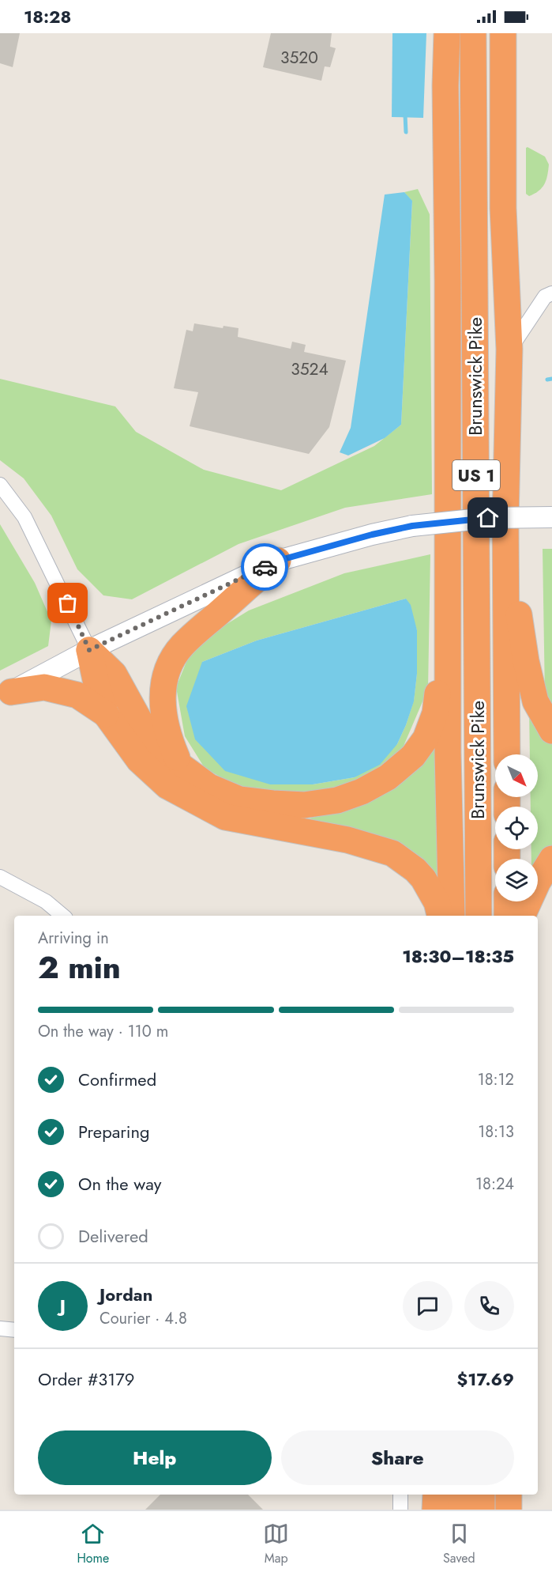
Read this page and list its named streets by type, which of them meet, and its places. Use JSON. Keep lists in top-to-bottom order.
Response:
{
  "streets": {
    "highway": ["Brunswick Pike", "US 1"]
  },
  "house_numbers": ["3520", "3524"],
  "north": "bottom right",
  "page": {
    "status": "18:28",
    "heading": ["2 min", "Arriving in", "18:30–18:35"],
    "panel": [
      "Jordan",
      "Courier · 4.8",
      "Order #3179",
      "$17.69"
    ],
    "bar": "On the way · 110 m",
    "list": [
      ["Confirmed", "18:12"],
      ["Preparing", "18:13"],
      ["On the way", "18:24"],
      "Delivered"
    ],
    "round": "J",
    "buttons": ["Help", "Share"],
    "tabs": ["Home", "Map", "Saved"]
  }
}
